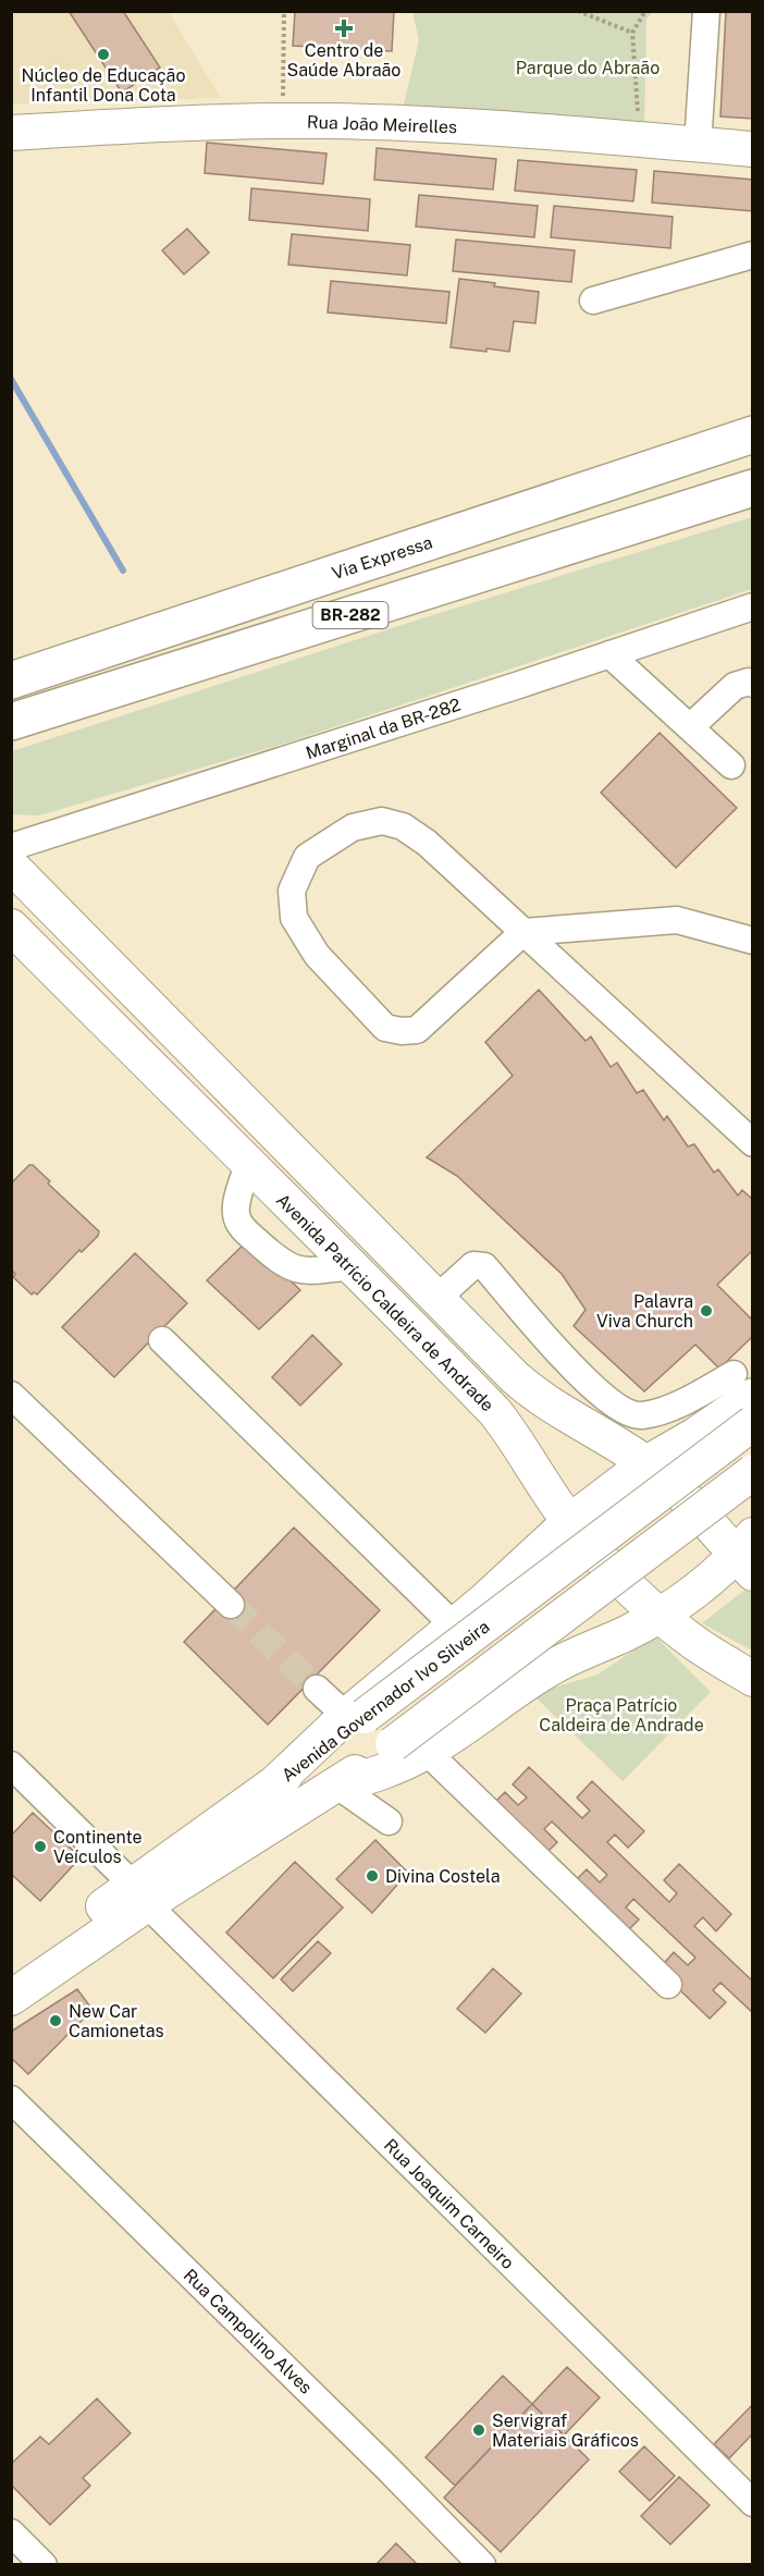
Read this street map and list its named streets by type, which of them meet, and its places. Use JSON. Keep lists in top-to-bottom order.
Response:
{
  "streets": {
    "highway": ["Via Expressa", "BR-282"],
    "main road": ["Rua João Meirelles", "Avenida Patrício Caldeira de Andrade", "Avenida Governador Ivo Silveira"],
    "street": ["Marginal da BR-282", "Rua Joaquim Carneiro", "Rua Campolino Alves"]
  },
  "crossings": [
    ["Avenida Governador Ivo Silveira", "Rua Joaquim Carneiro"]
  ],
  "parks": ["Parque do Abraão", "Praça Patrício Caldeira de Andrade"],
  "places": {
    "health": ["Centro de Saúde Abraão"],
    "other": [
      "Núcleo de Educação Infantil Dona Cota",
      "Palavra Viva Church",
      "Continente Veículos",
      "Divina Costela",
      "New Car Camionetas",
      "Servigraf Materiais Gráficos"
    ]
  }
}
